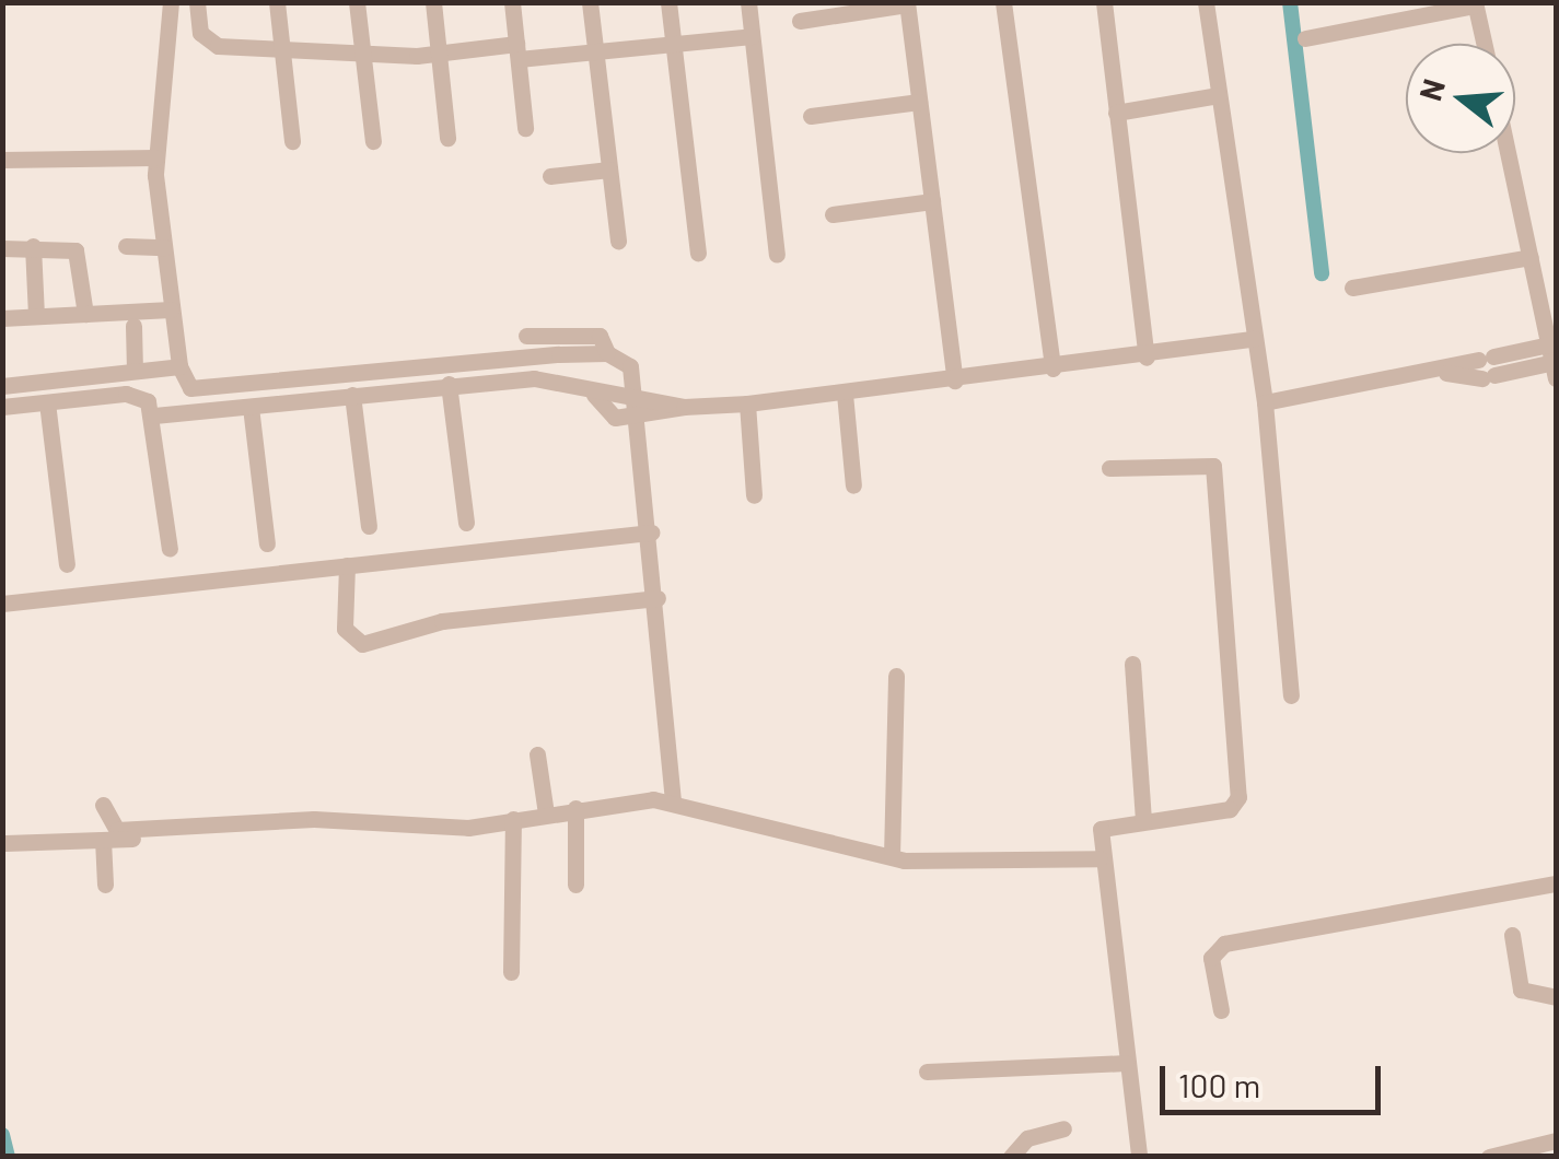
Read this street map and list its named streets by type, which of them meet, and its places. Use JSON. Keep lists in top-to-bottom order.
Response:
{
  "scale_bar": "100 m",
  "north": "left"
}
